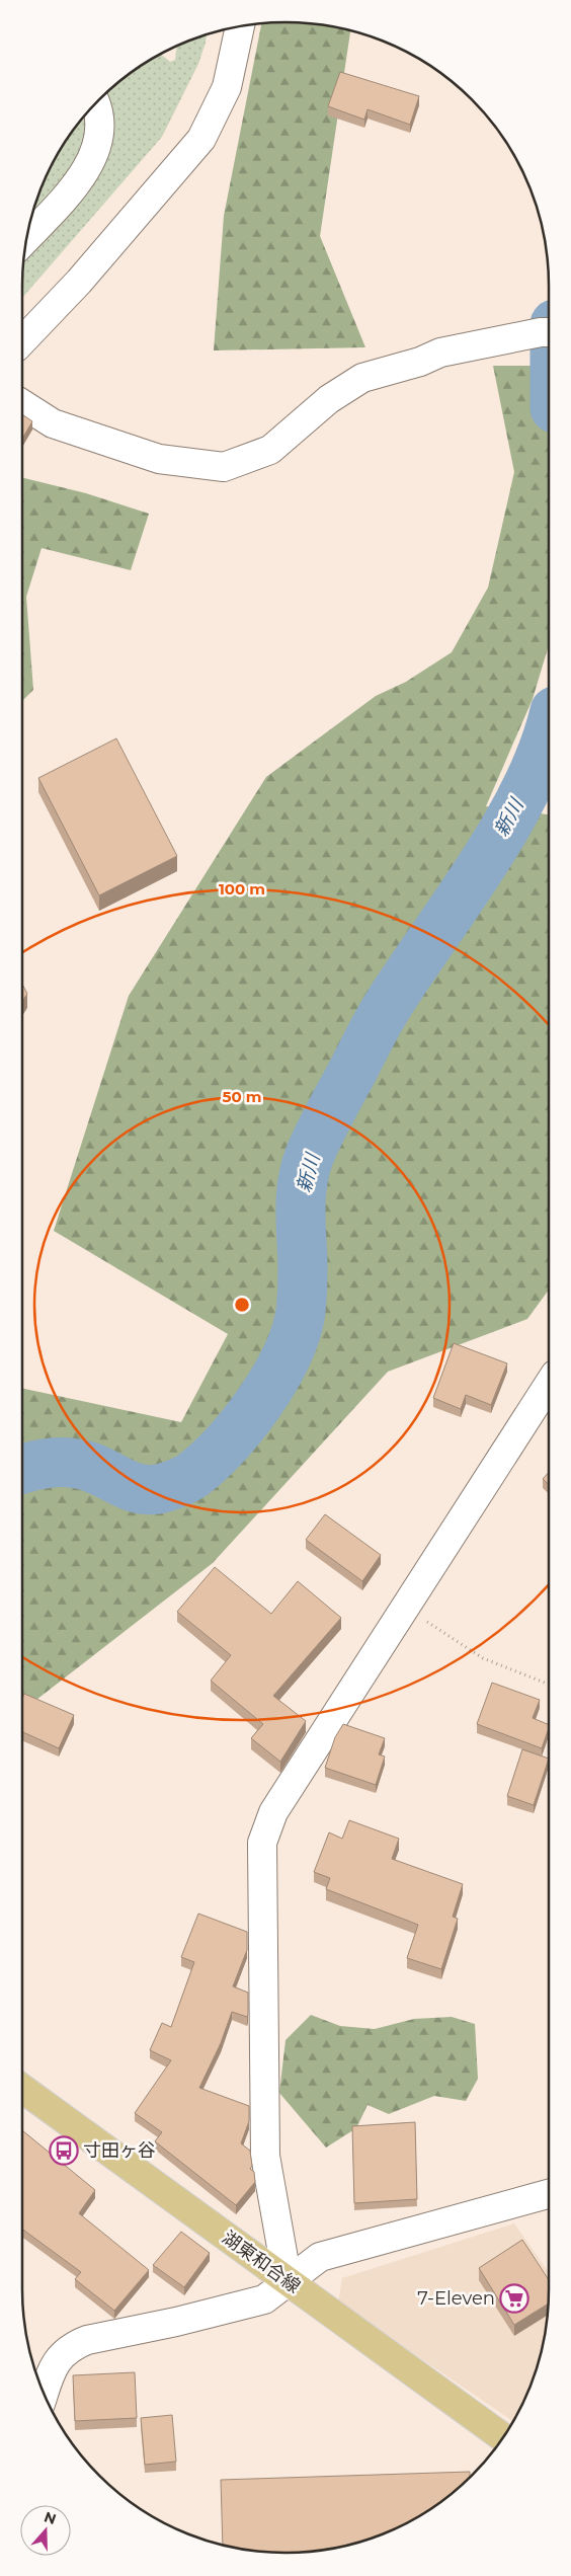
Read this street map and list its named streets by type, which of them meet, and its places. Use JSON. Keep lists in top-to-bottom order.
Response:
{
  "streets": {
    "main road": ["湖東和合線"]
  },
  "water": ["新川"],
  "places": {
    "bus stop": ["寸田ヶ谷"],
    "supermarket": ["7-Eleven"]
  },
  "north": "top",
  "rings": ["100 m", "50 m"]
}
